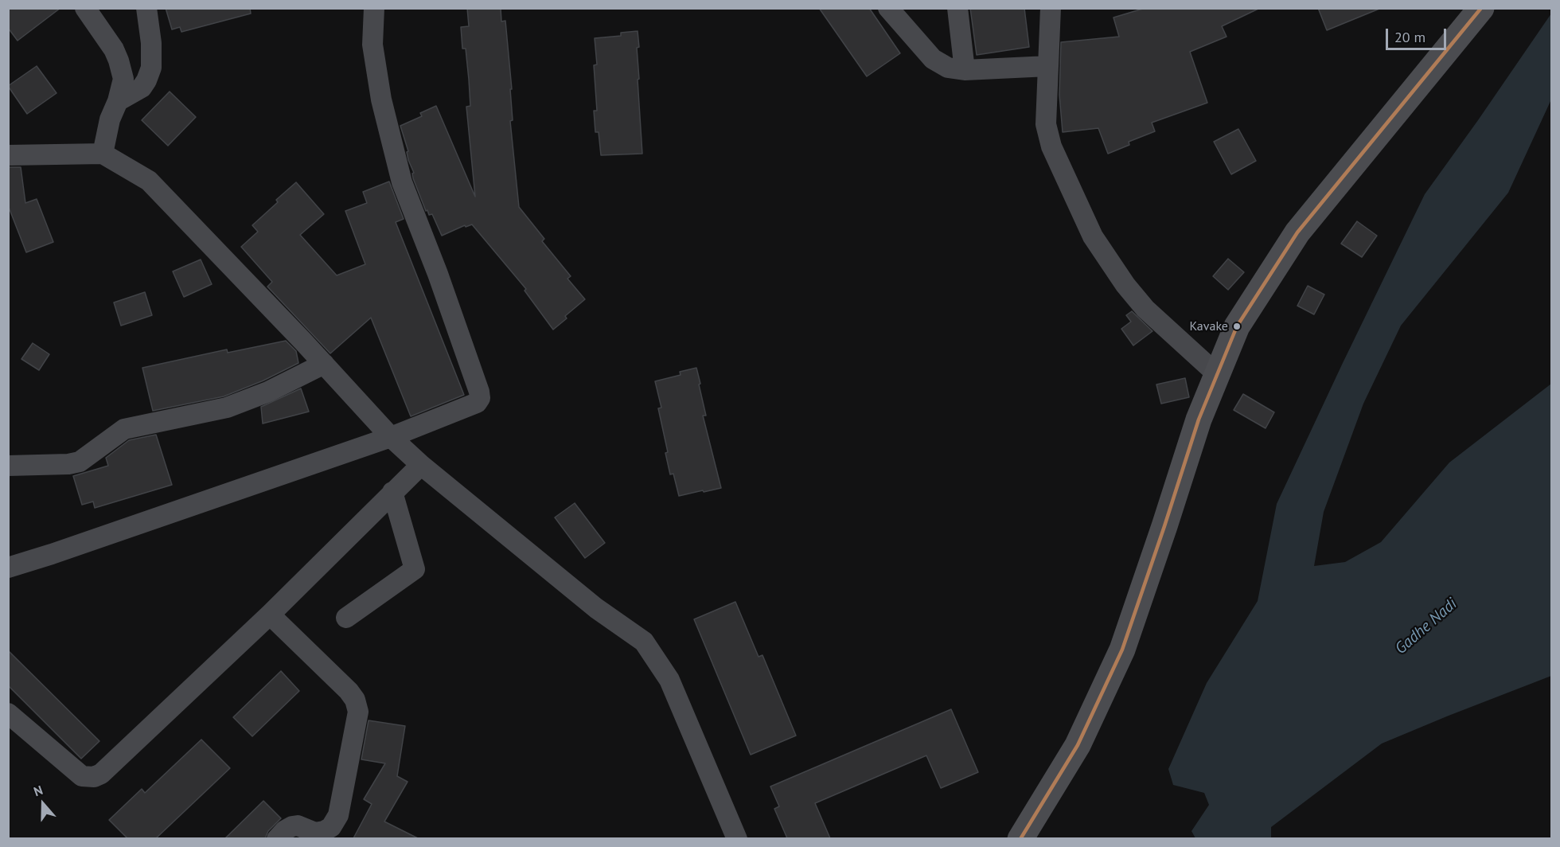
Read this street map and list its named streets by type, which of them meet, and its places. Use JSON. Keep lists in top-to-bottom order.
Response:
{
  "water": ["Gadhe Nadi"],
  "places": ["Kavake"],
  "scale_bar": "20 m",
  "north": "top"
}
